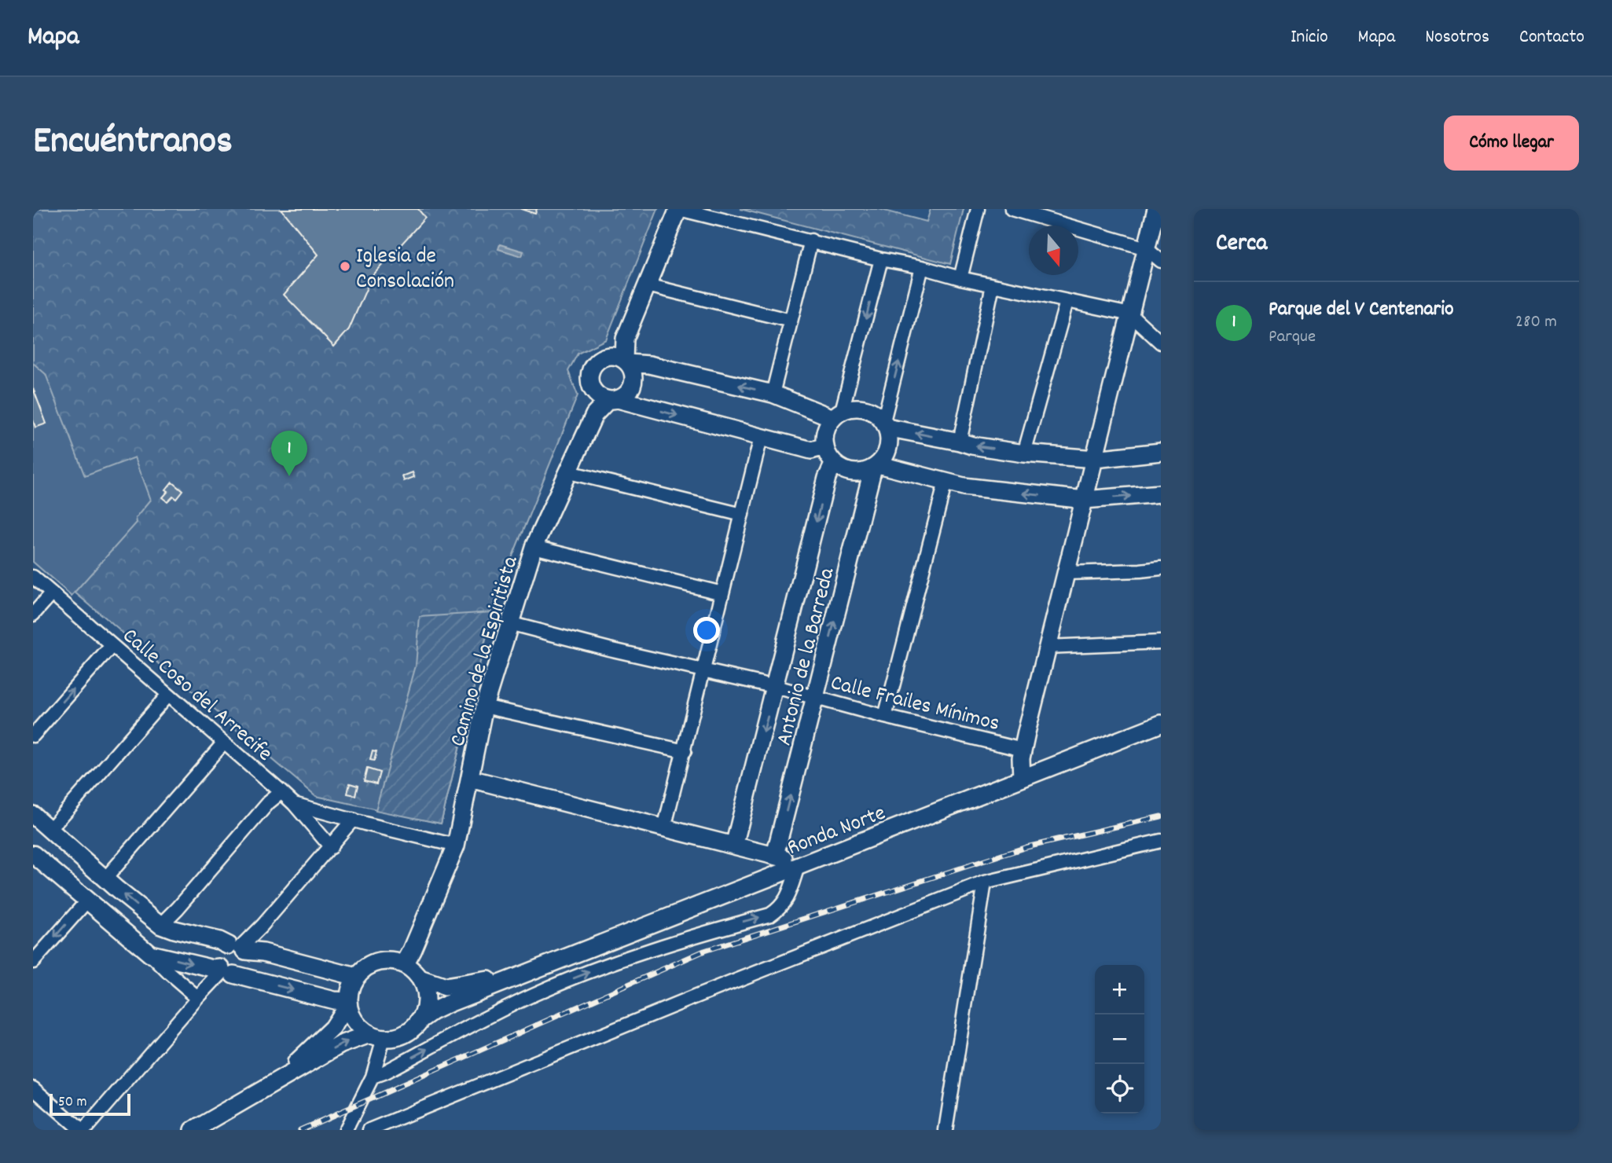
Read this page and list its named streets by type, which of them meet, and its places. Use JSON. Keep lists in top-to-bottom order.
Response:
{
  "streets": {
    "street": [
      "Camino de la Espiritista",
      "Antonio de la Barreda",
      "Calle Coso del Arrecife",
      "Calle Frailes Mínimos",
      "Ronda Norte"
    ]
  },
  "crossings": [
    ["Camino de la Espiritista", "Calle Frailes Mínimos"],
    ["Camino de la Espiritista", "Ronda Norte"],
    ["Antonio de la Barreda", "Calle Frailes Mínimos"]
  ],
  "places": ["Iglesia de Consolación"],
  "scale_bar": "50 m",
  "north": "bottom",
  "page": {
    "header": "Mapa",
    "nav": [
      "Inicio",
      "Mapa",
      "Nosotros",
      "Contacto"
    ],
    "title": "Encuéntranos",
    "buttons": "Cómo llegar",
    "heading": "Cerca",
    "list": [
      {
        "mark": "1",
        "name": "Parque del V Centenario",
        "note": "Parque",
        "value": "280 m"
      }
    ],
    "pins": "1",
    "map_buttons": ["+", "−"],
    "scale": "50 m"
  }
}
